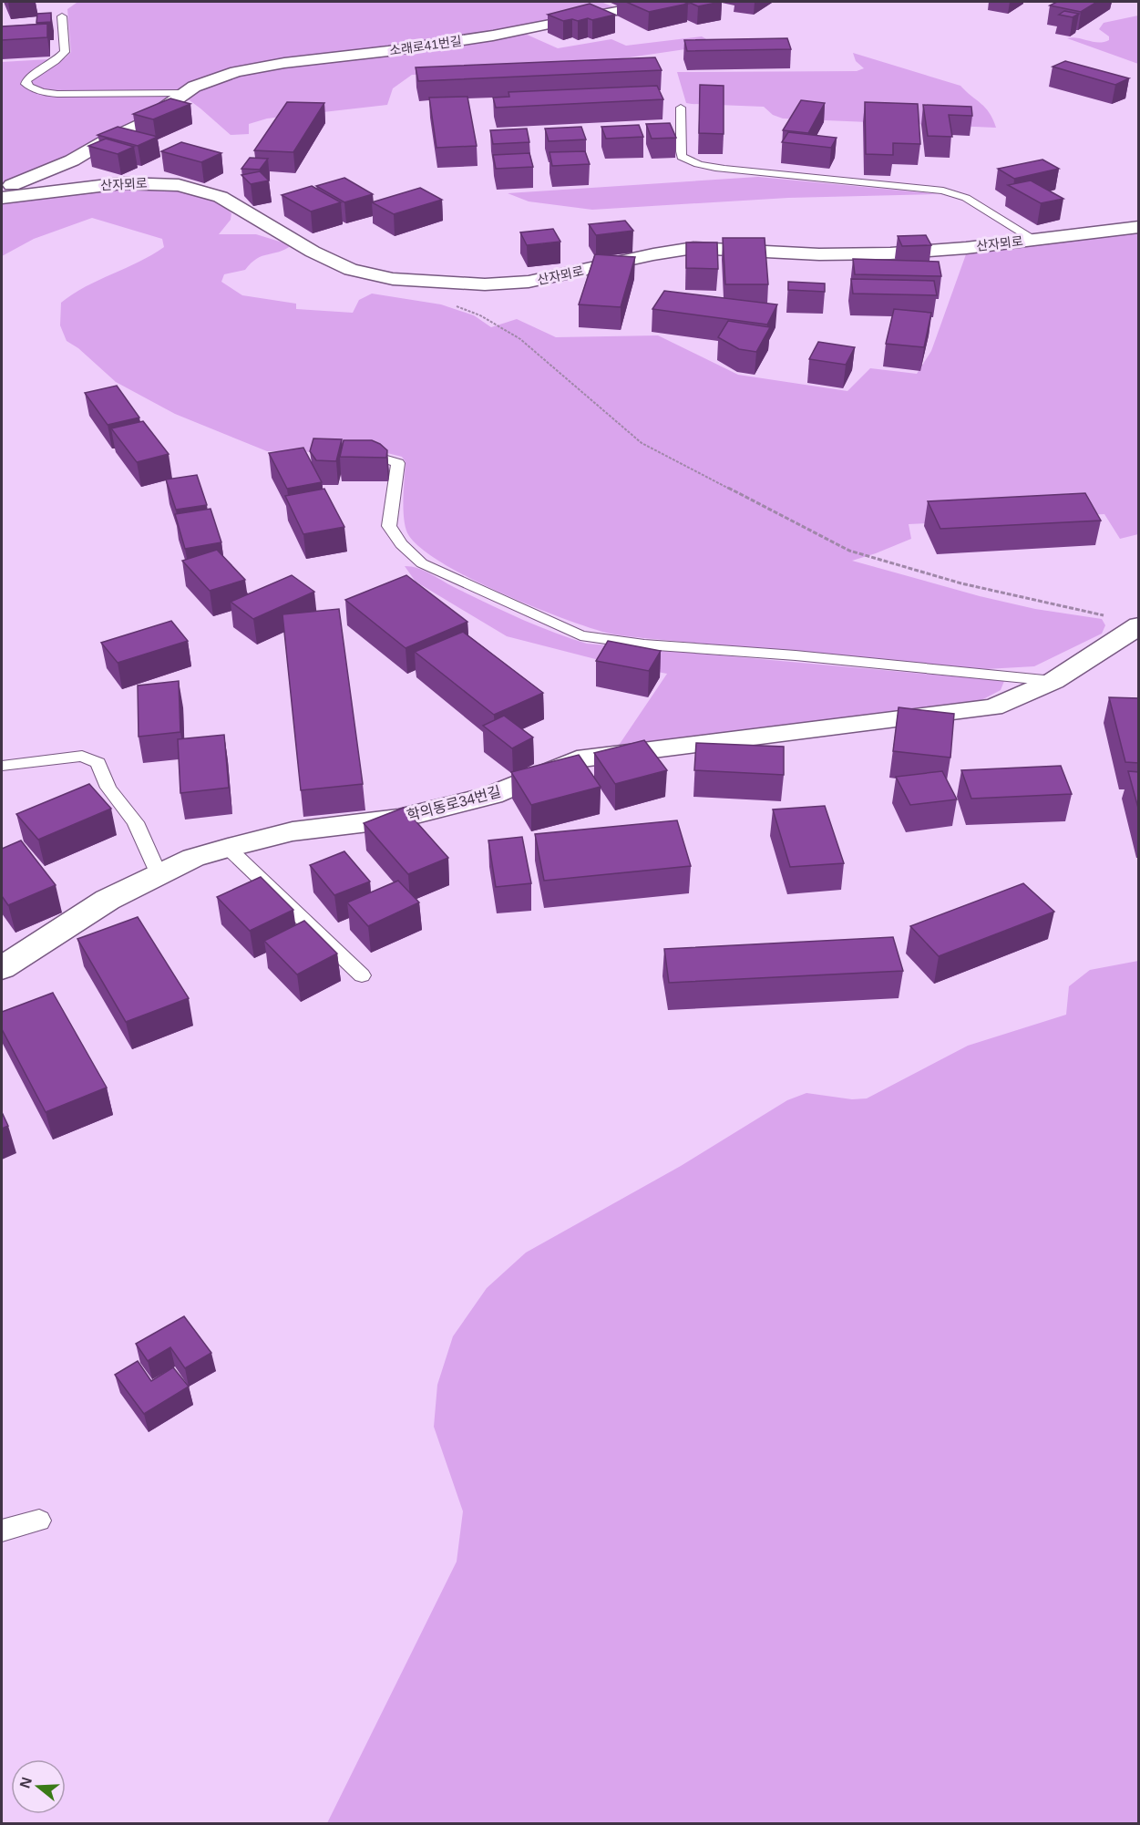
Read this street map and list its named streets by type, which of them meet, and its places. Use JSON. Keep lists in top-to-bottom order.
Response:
{
  "streets": {
    "street": ["소래로41번길", "산자뫼로", "학의동로34번길"]
  },
  "north": "left"
}
